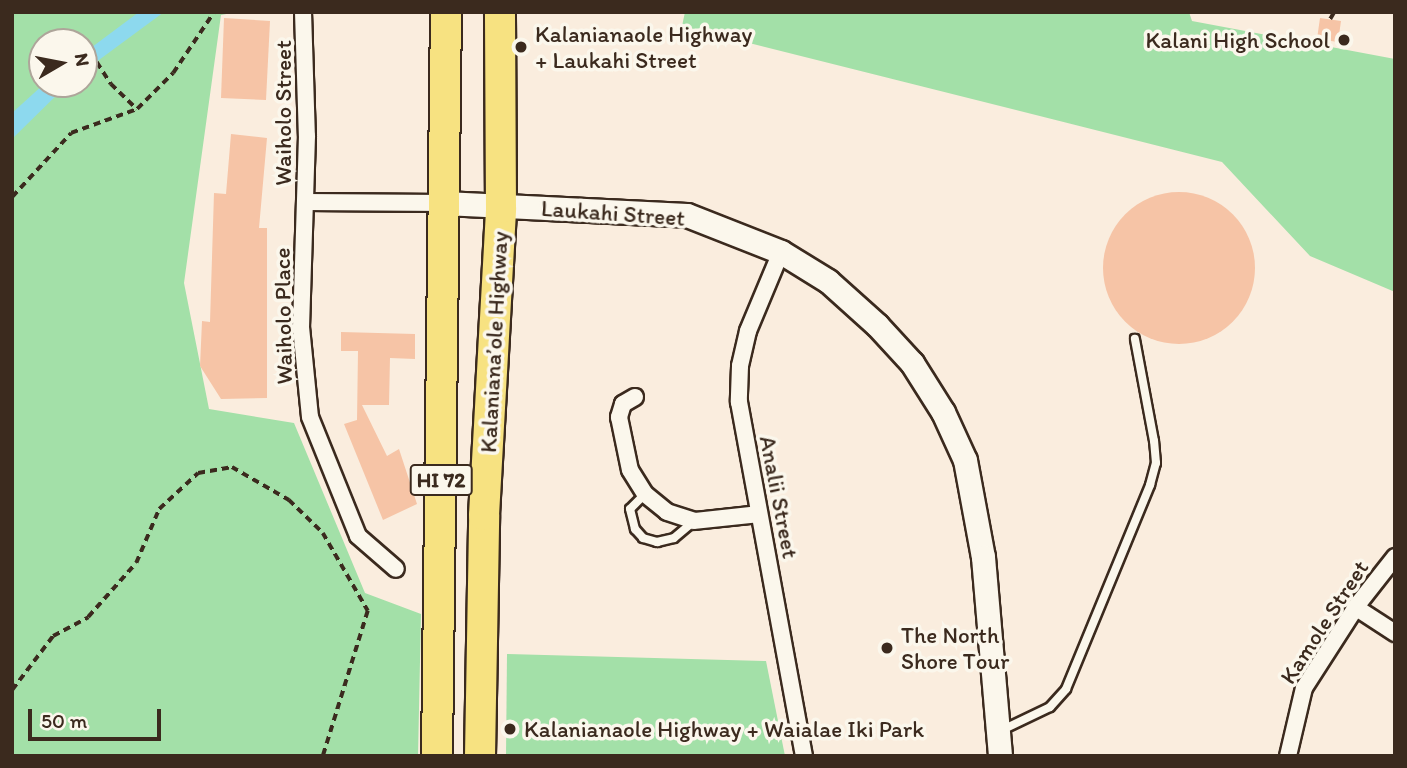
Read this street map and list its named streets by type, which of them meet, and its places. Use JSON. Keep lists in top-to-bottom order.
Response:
{
  "streets": {
    "highway": ["Kalaniana’ole Highway", "HI 72"],
    "street": [
      "Waiholo Street",
      "Laukahi Street",
      "Waiholo Place",
      "Analii Street",
      "Kamole Street"
    ]
  },
  "crossings": [
    ["Waiholo Street", "Laukahi Street"],
    ["Waiholo Street", "Waiholo Place"],
    ["Waiholo Street", "Kalaniana’ole Highway"],
    ["Laukahi Street", "Kalaniana’ole Highway"],
    ["Laukahi Street", "Analii Street"]
  ],
  "places": [
    "Kalani High School",
    "Kalanianaole Highway + Laukahi Street",
    "The North Shore Tour",
    "Kalanianaole Highway + Waialae Iki Park"
  ],
  "scale_bar": "50 m",
  "north": "right"
}
